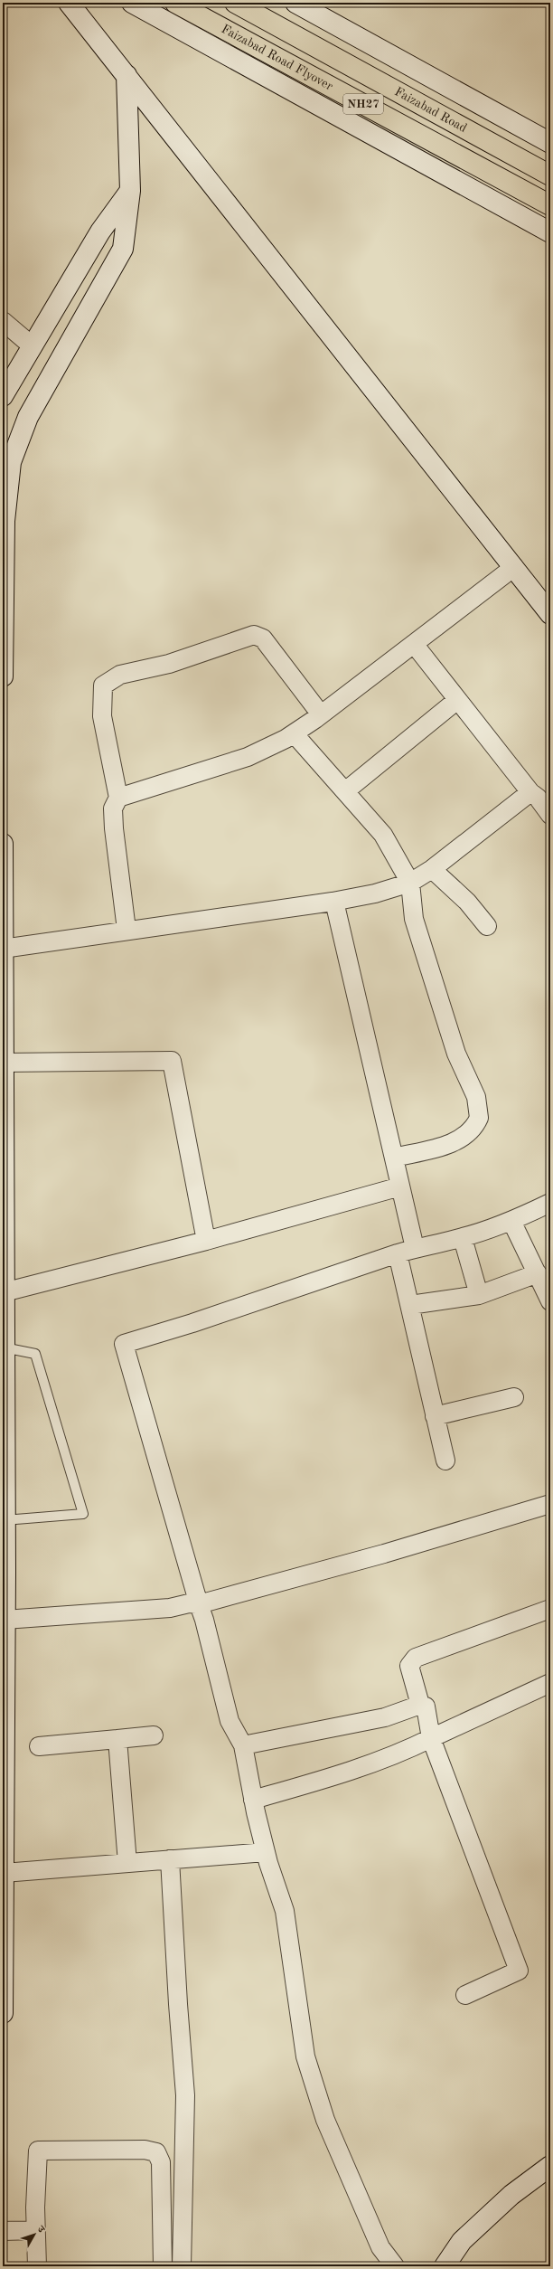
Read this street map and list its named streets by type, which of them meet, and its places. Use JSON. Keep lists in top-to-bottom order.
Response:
{
  "streets": {
    "highway": ["Faizabad Road Flyover", "NH27", "Faizabad Road"]
  },
  "north": "top right"
}
